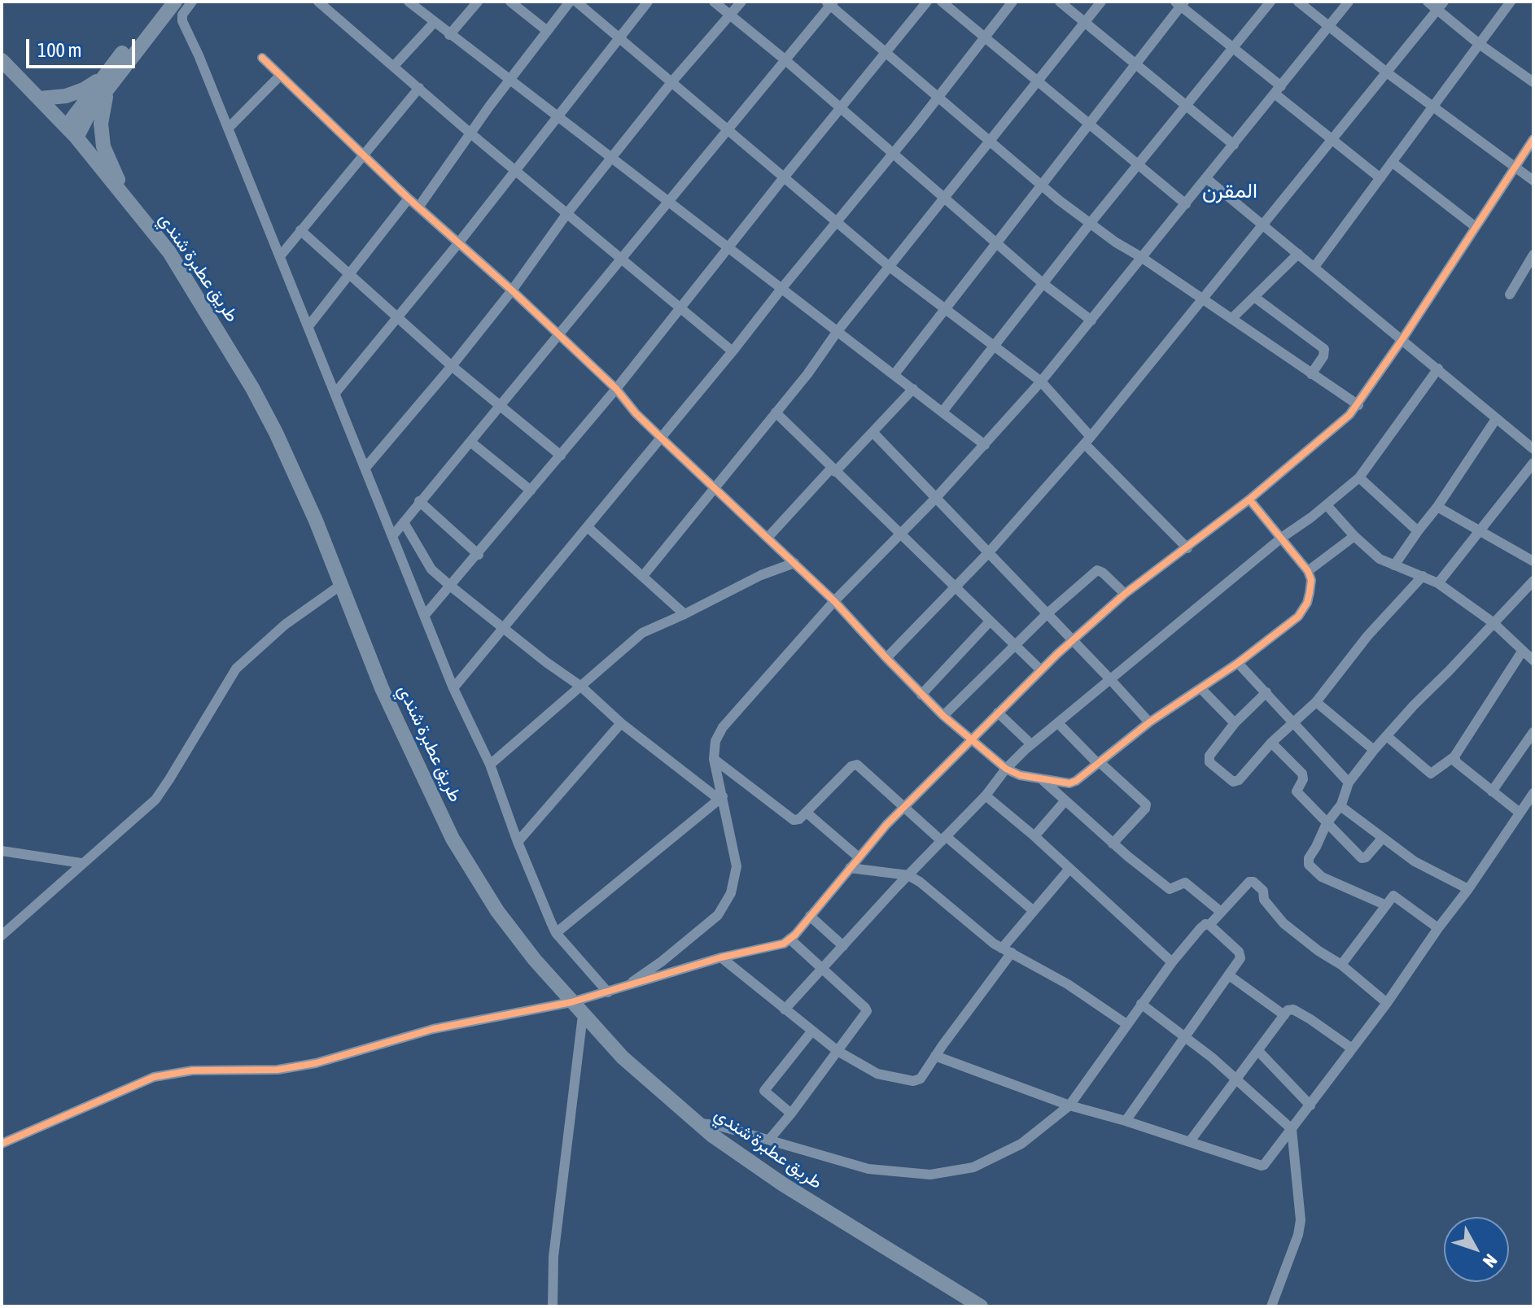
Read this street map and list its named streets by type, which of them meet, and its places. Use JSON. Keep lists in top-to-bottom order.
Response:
{
  "streets": {
    "highway": ["طريق عطبرة شندي"]
  },
  "districts": ["المقرن"],
  "scale_bar": "100 m",
  "north": "bottom right"
}
